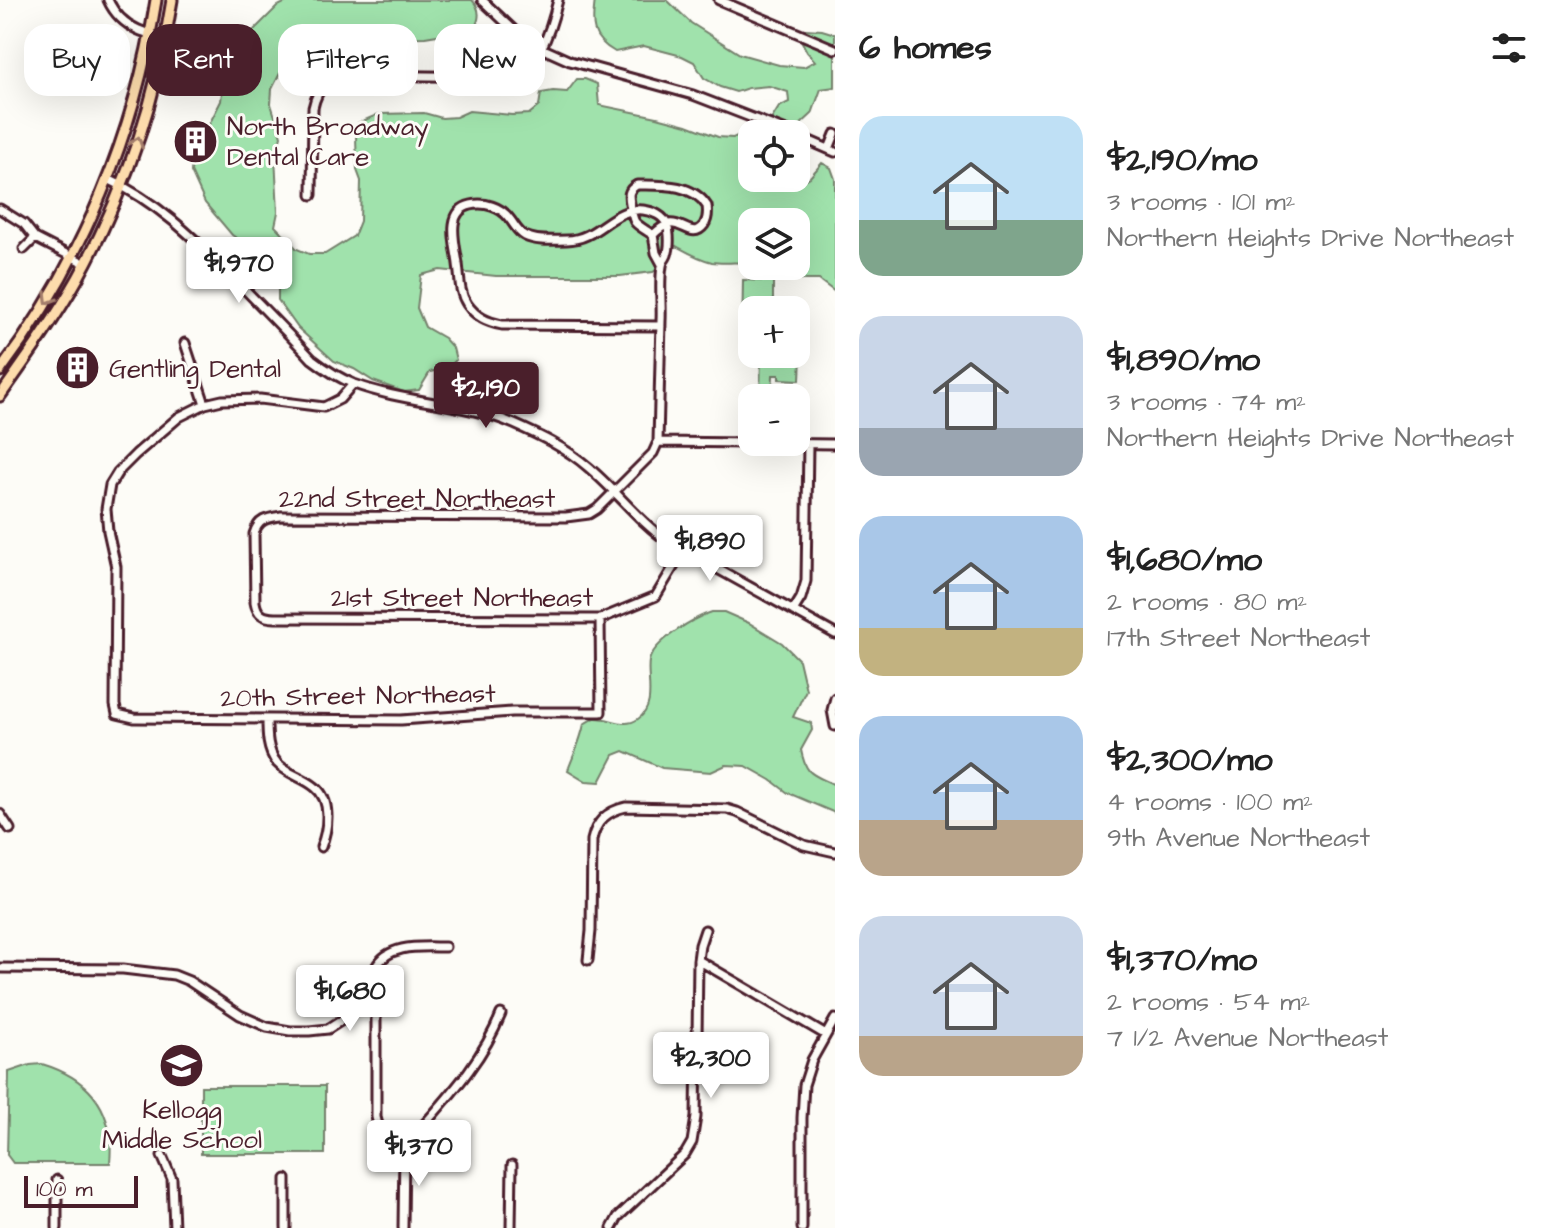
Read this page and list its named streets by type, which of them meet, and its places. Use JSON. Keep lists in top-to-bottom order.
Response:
{
  "streets": {
    "street": ["22nd Street Northeast", "21st Street Northeast", "20th Street Northeast"]
  },
  "crossings": [
    ["22nd Street Northeast", "21st Street Northeast"],
    ["21st Street Northeast", "20th Street Northeast"]
  ],
  "places": {
    "building": ["North Broadway Dental Care", "Gentling Dental"],
    "school or university": ["Kellogg Middle School"]
  },
  "scale_bar": "100 m",
  "page": {
    "heading": "6 homes",
    "chip": [
      "Buy",
      "Rent",
      "Filters",
      "New"
    ],
    "list": [
      {
        "name": "$2,190/mo",
        "note": "3 rooms · 101 m² · Northern Heights Drive Northeast"
      },
      {
        "name": "$1,890/mo",
        "note": "3 rooms · 74 m² · Northern Heights Drive Northeast"
      },
      {
        "name": "$1,680/mo",
        "note": "2 rooms · 80 m² · 17th Street Northeast"
      },
      {
        "name": "$2,300/mo",
        "note": "4 rooms · 100 m² · 9th Avenue Northeast"
      },
      {
        "name": "$1,370/mo",
        "note": "2 rooms · 54 m² · 7 1/2 Avenue Northeast"
      }
    ],
    "map_buttons": ["+", "−"],
    "price": [
      "$1,970",
      "$2,190",
      "$1,890",
      "$1,680",
      "$2,300",
      "$1,370"
    ],
    "scale": "100 m"
  }
}
